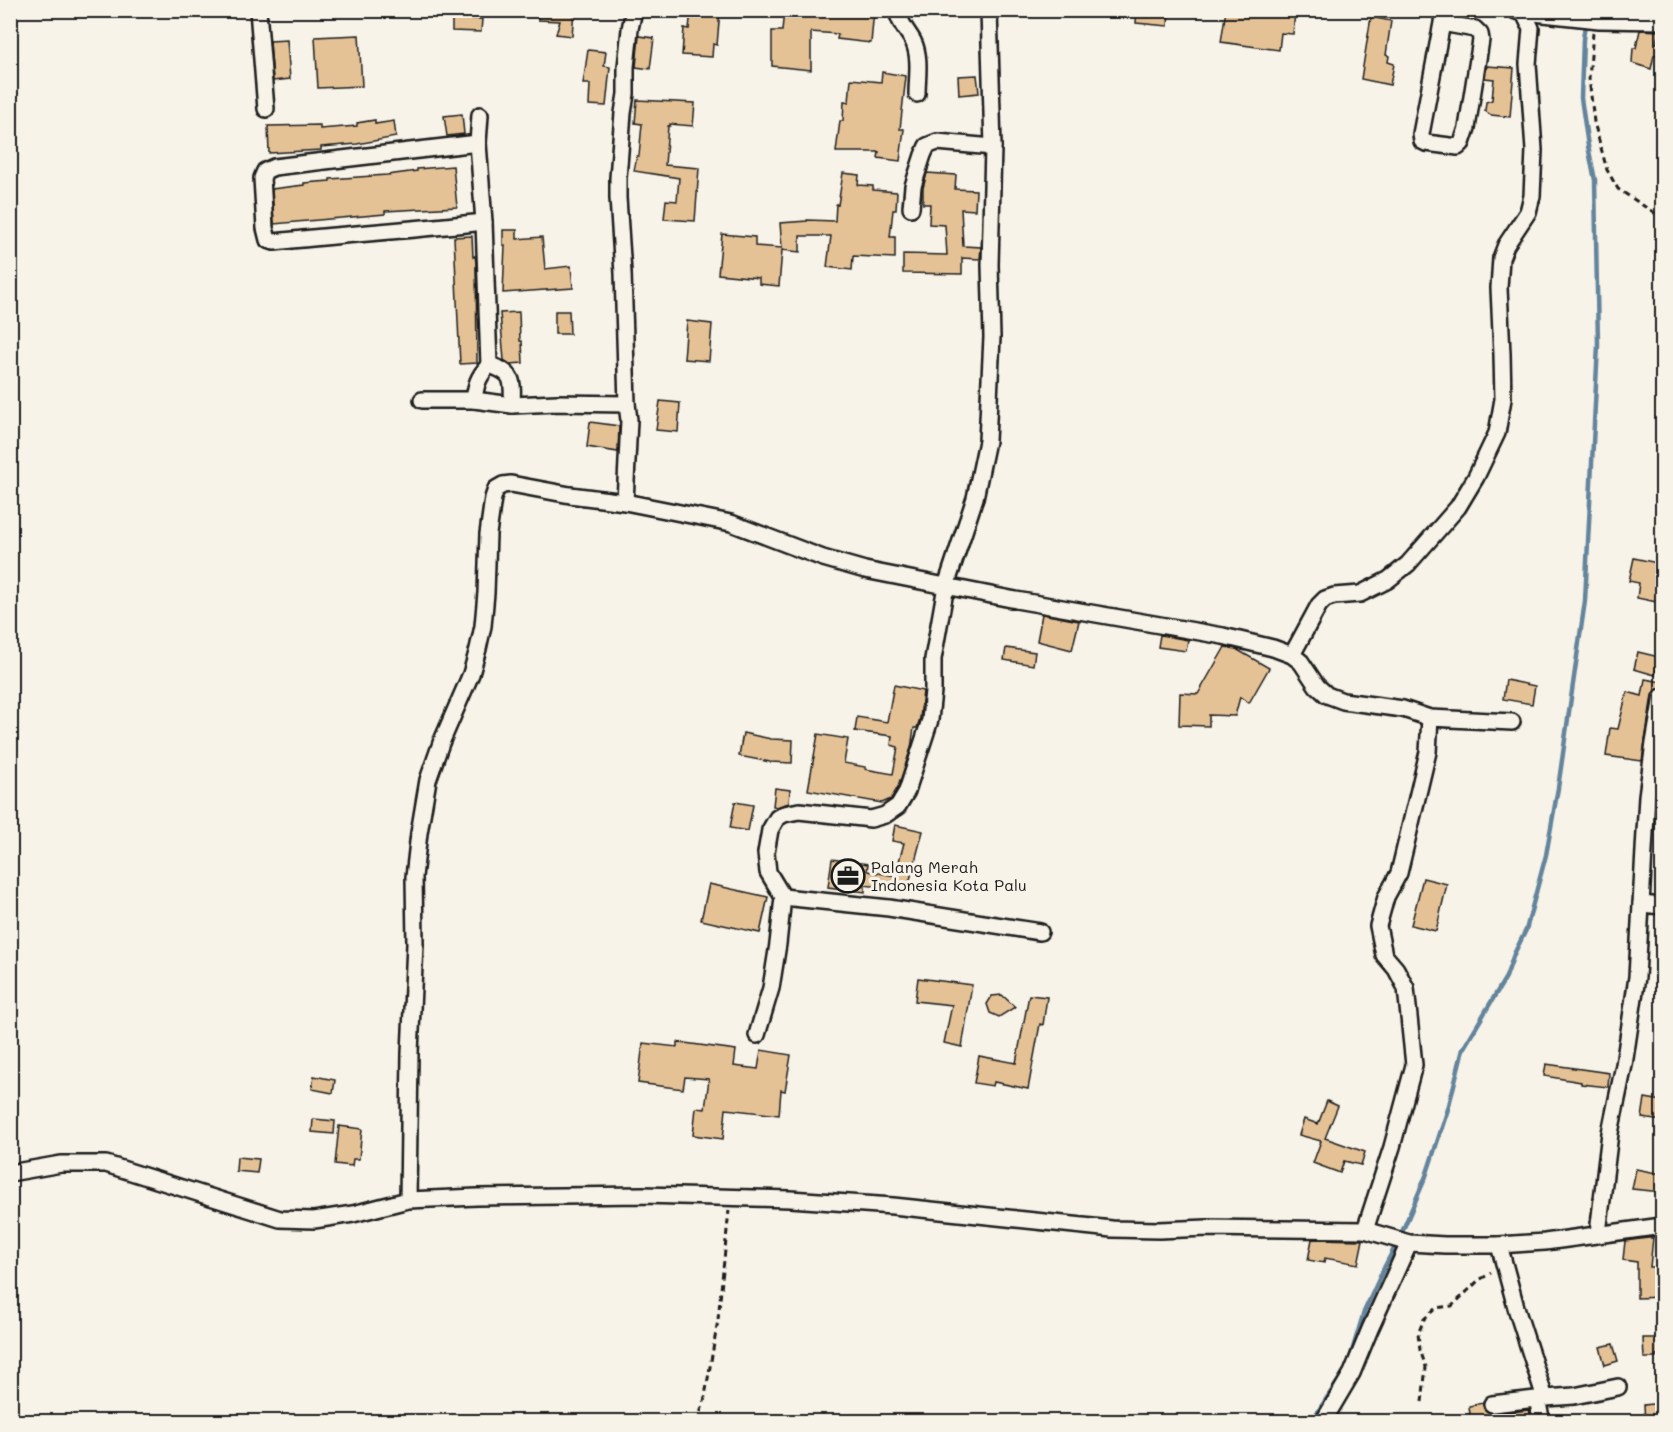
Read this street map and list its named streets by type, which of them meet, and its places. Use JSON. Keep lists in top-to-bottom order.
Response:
{
  "places": {
    "office": ["Palang Merah Indonesia Kota Palu"]
  }
}
